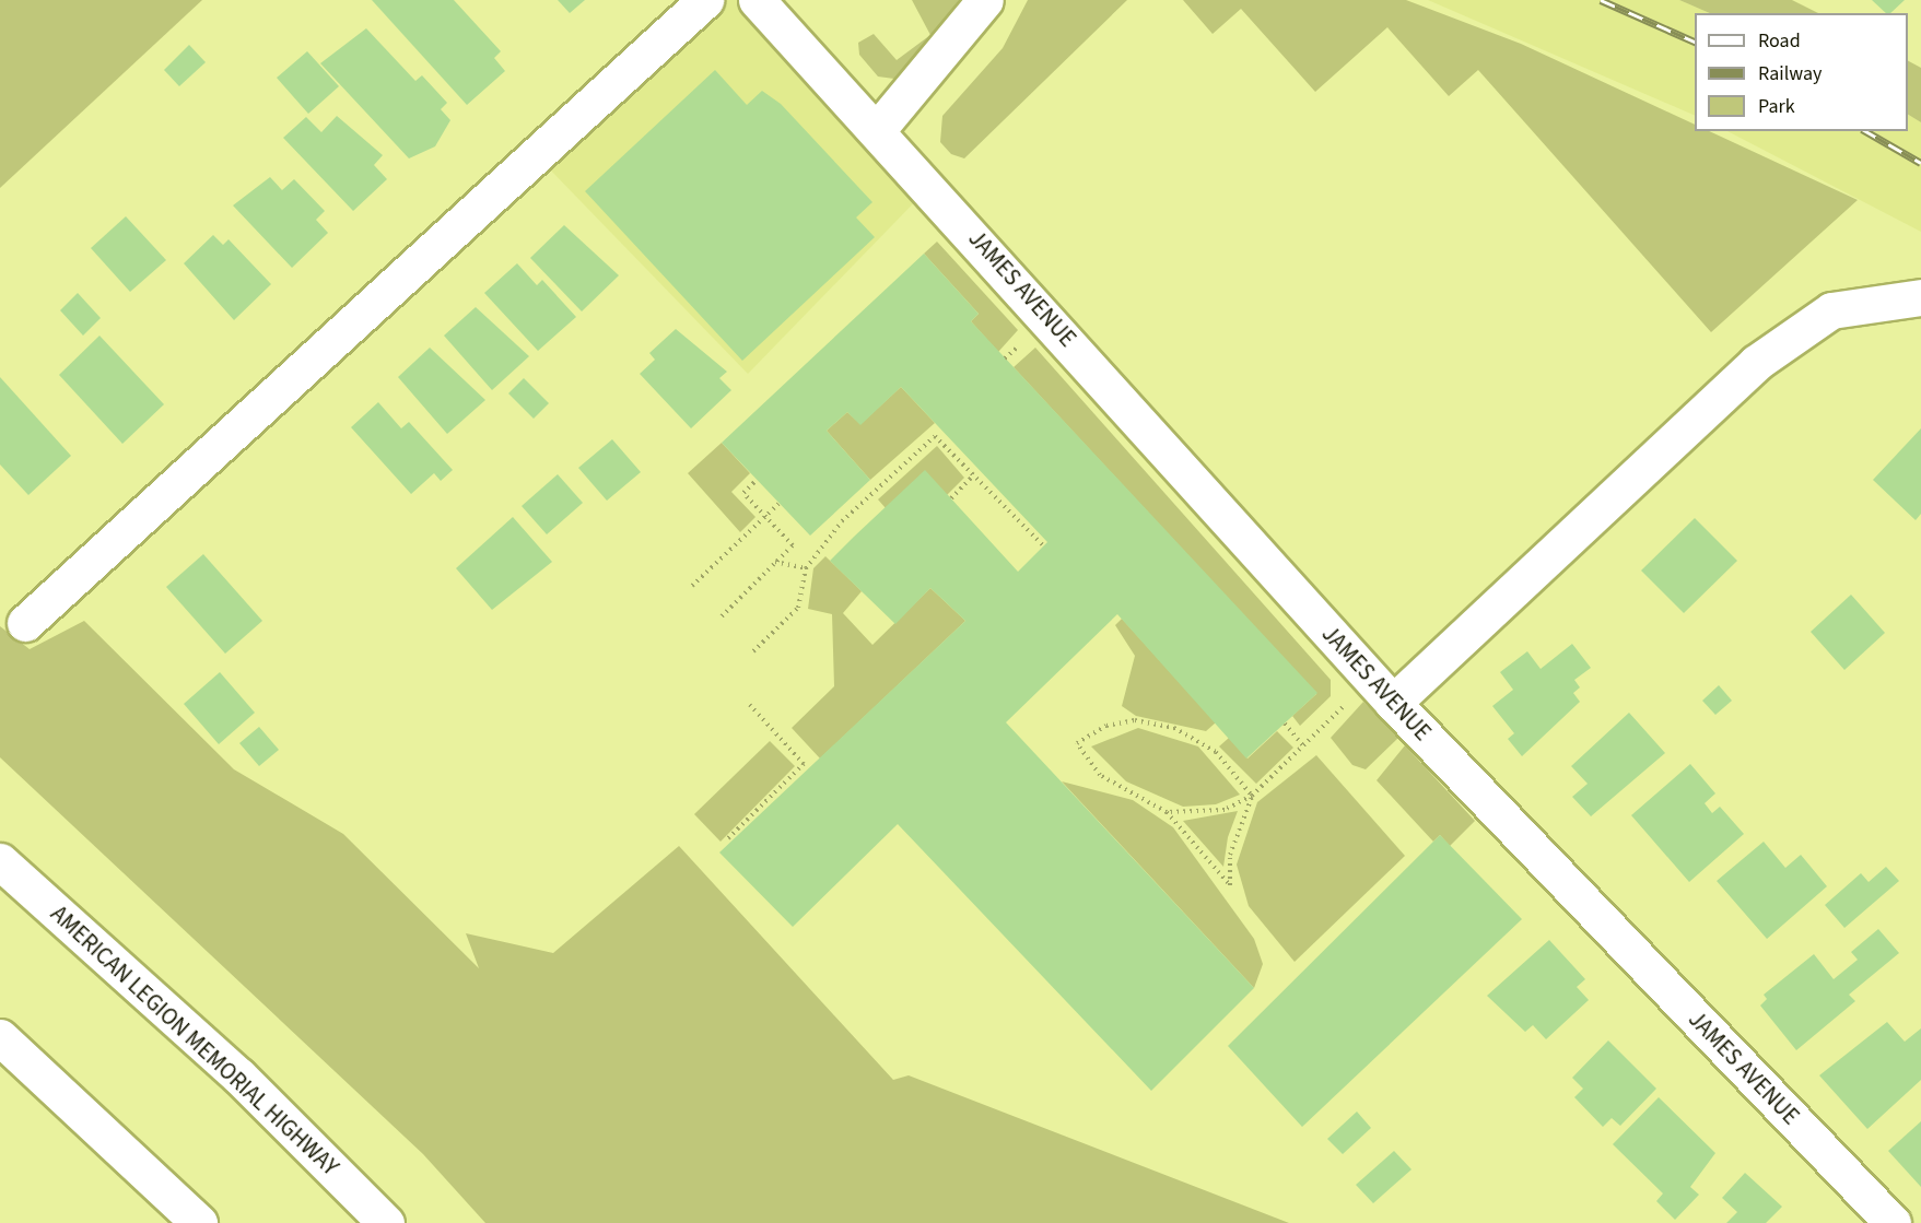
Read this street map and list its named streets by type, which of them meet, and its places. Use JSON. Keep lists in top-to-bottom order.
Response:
{
  "streets": {
    "main road": ["JAMES AVENUE", "AMERICAN LEGION MEMORIAL HIGHWAY"]
  },
  "legend": ["Road", "Railway", "Park"]
}
